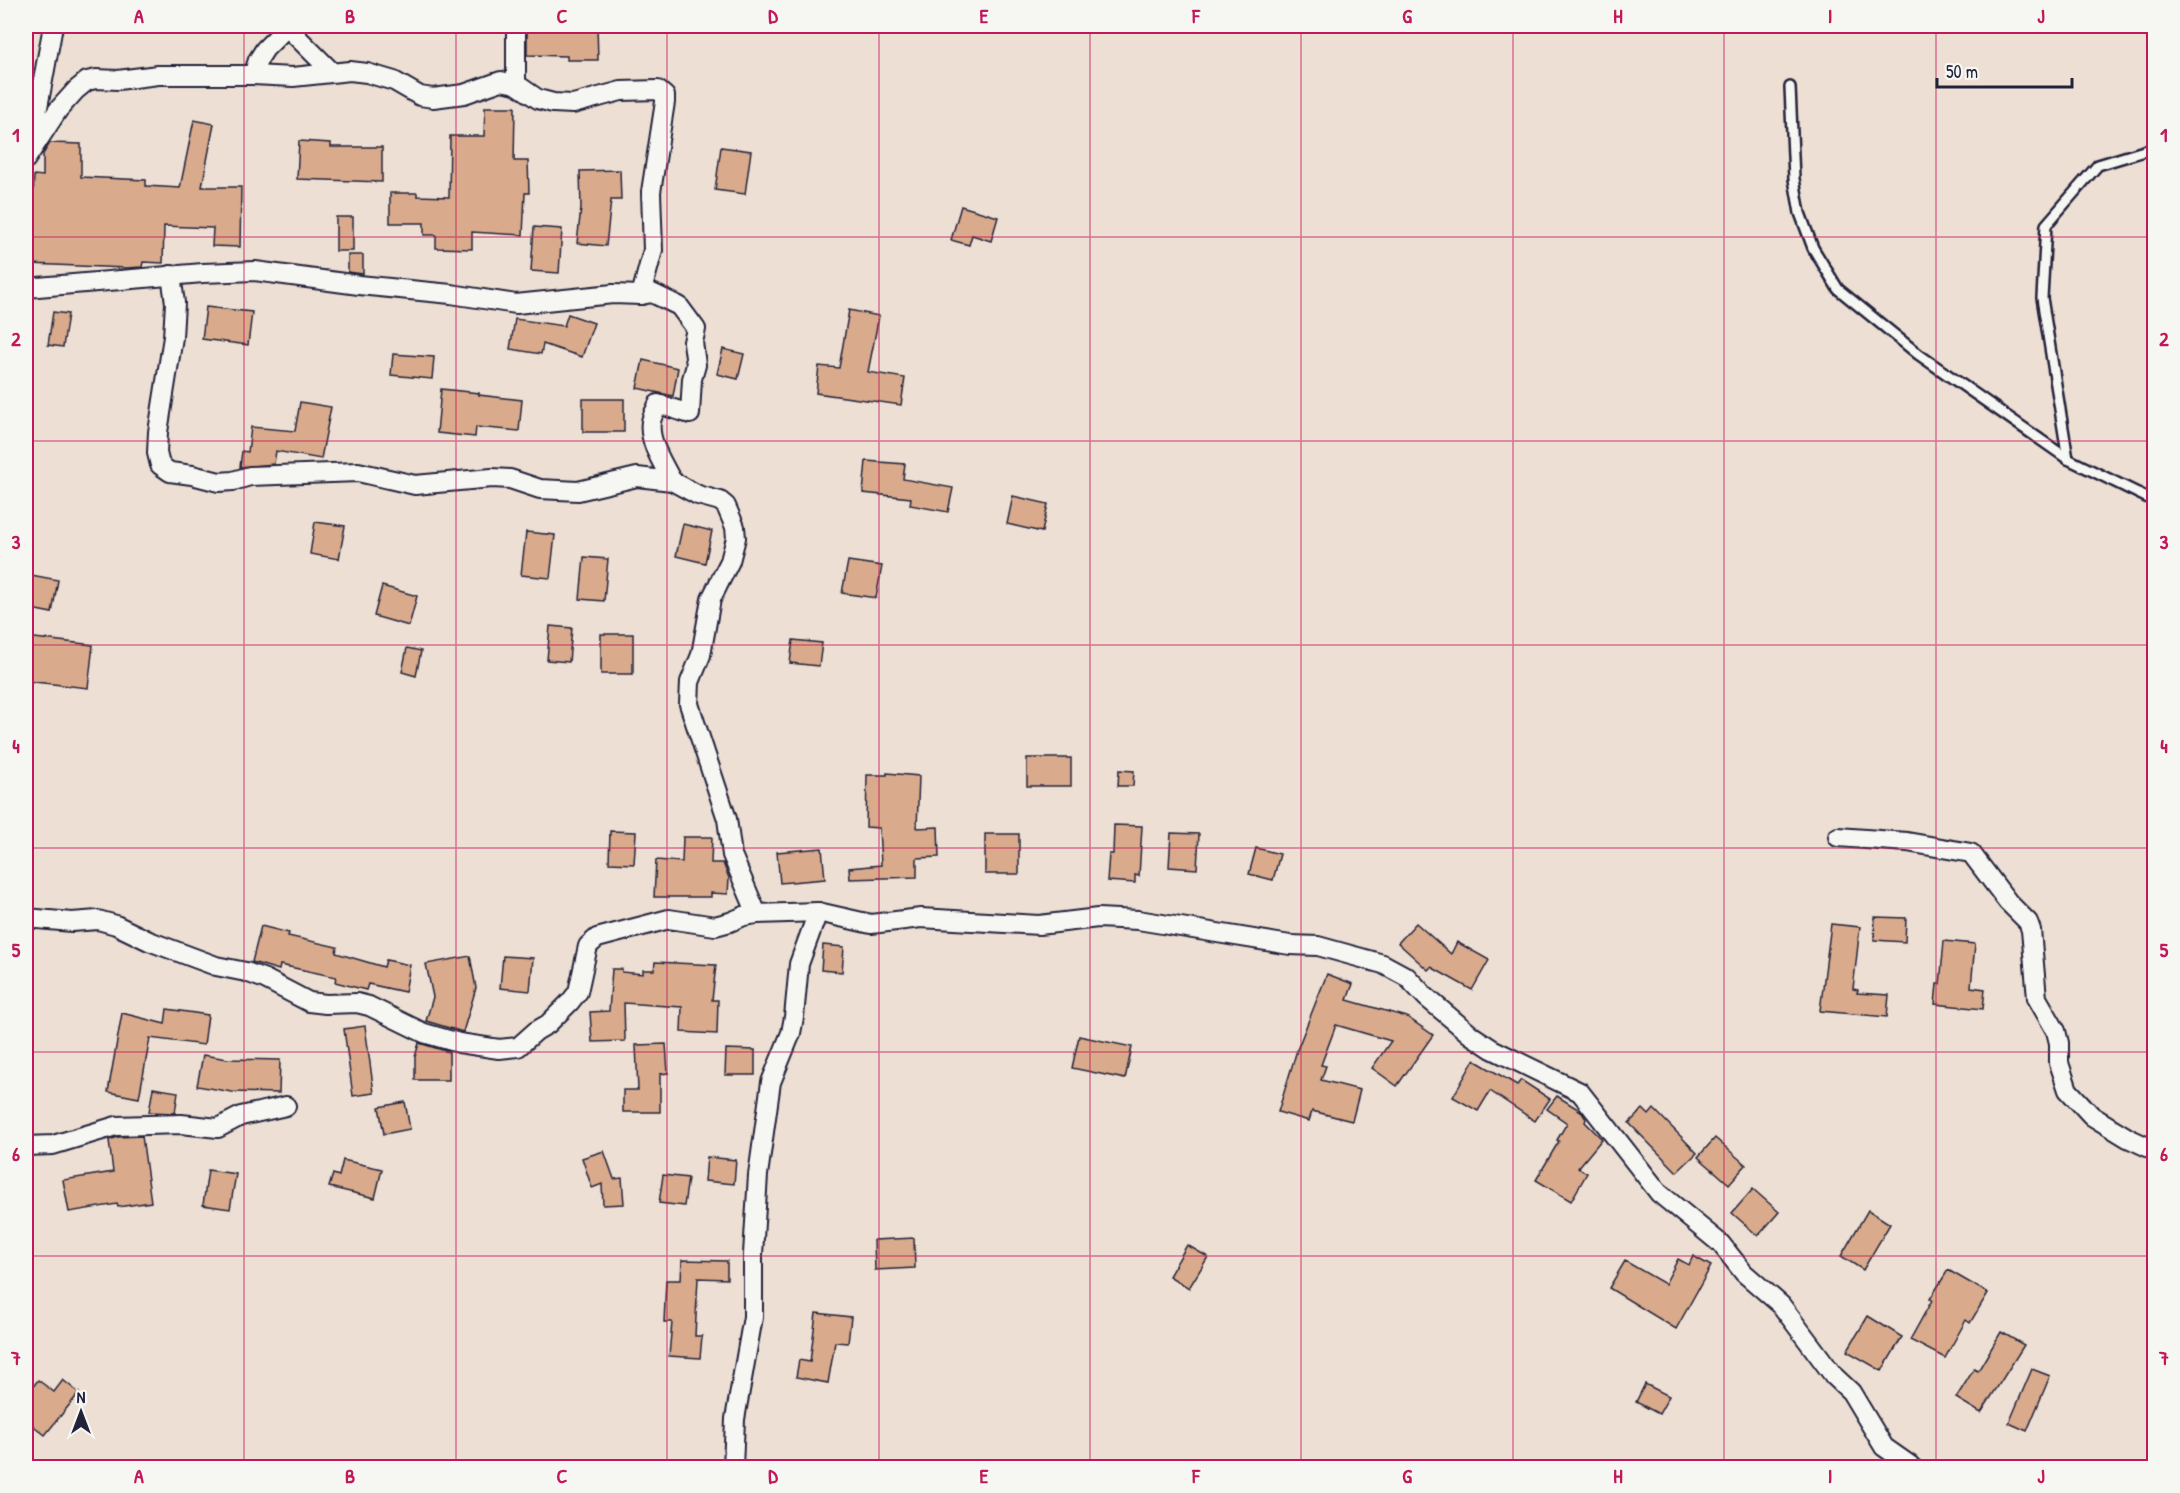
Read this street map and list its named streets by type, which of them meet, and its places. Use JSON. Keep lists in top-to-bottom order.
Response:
{
  "scale_bar": "50 m",
  "north": "top",
  "grid": {
    "columns": [
      "A",
      "B",
      "C",
      "D",
      "E",
      "F",
      "G",
      "H",
      "I",
      "J"
    ],
    "rows": [
      "1",
      "2",
      "3",
      "4",
      "5",
      "6",
      "7"
    ]
  }
}
